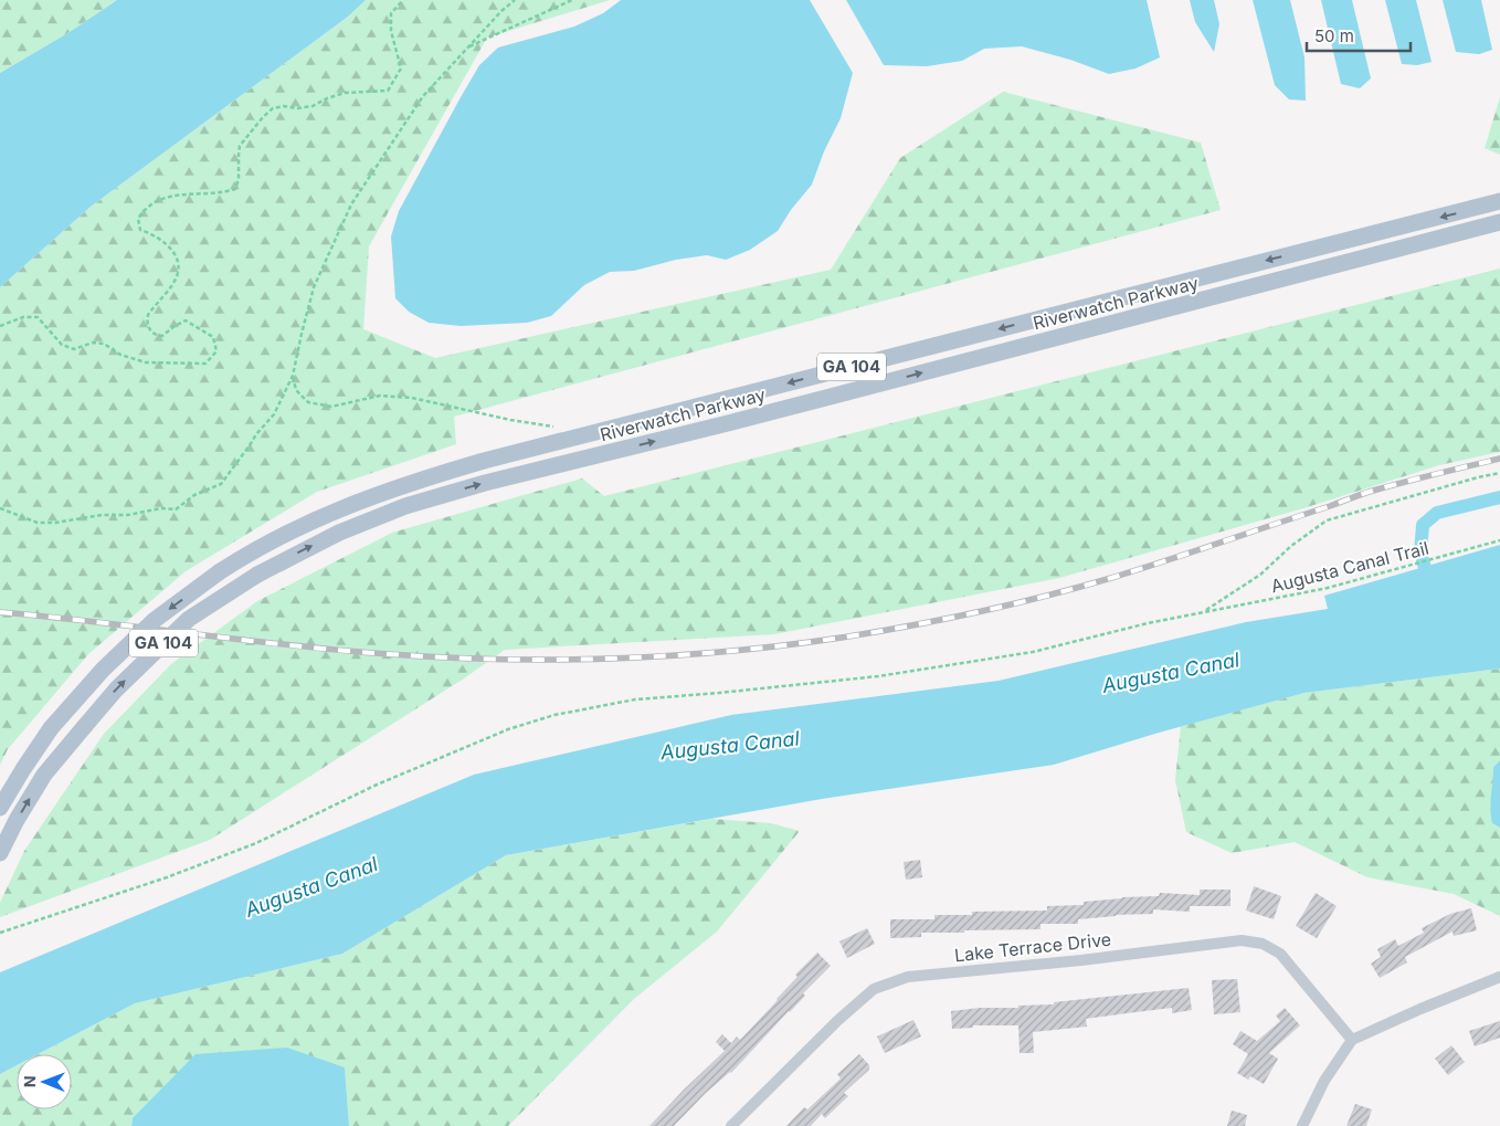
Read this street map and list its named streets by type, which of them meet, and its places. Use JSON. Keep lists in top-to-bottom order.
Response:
{
  "streets": {
    "main road": ["Riverwatch Parkway", "GA 104"],
    "street": ["Lake Terrace Drive"],
    "path": ["Augusta Canal Trail"]
  },
  "water": ["Augusta Canal"],
  "scale_bar": "50 m",
  "north": "left"
}
